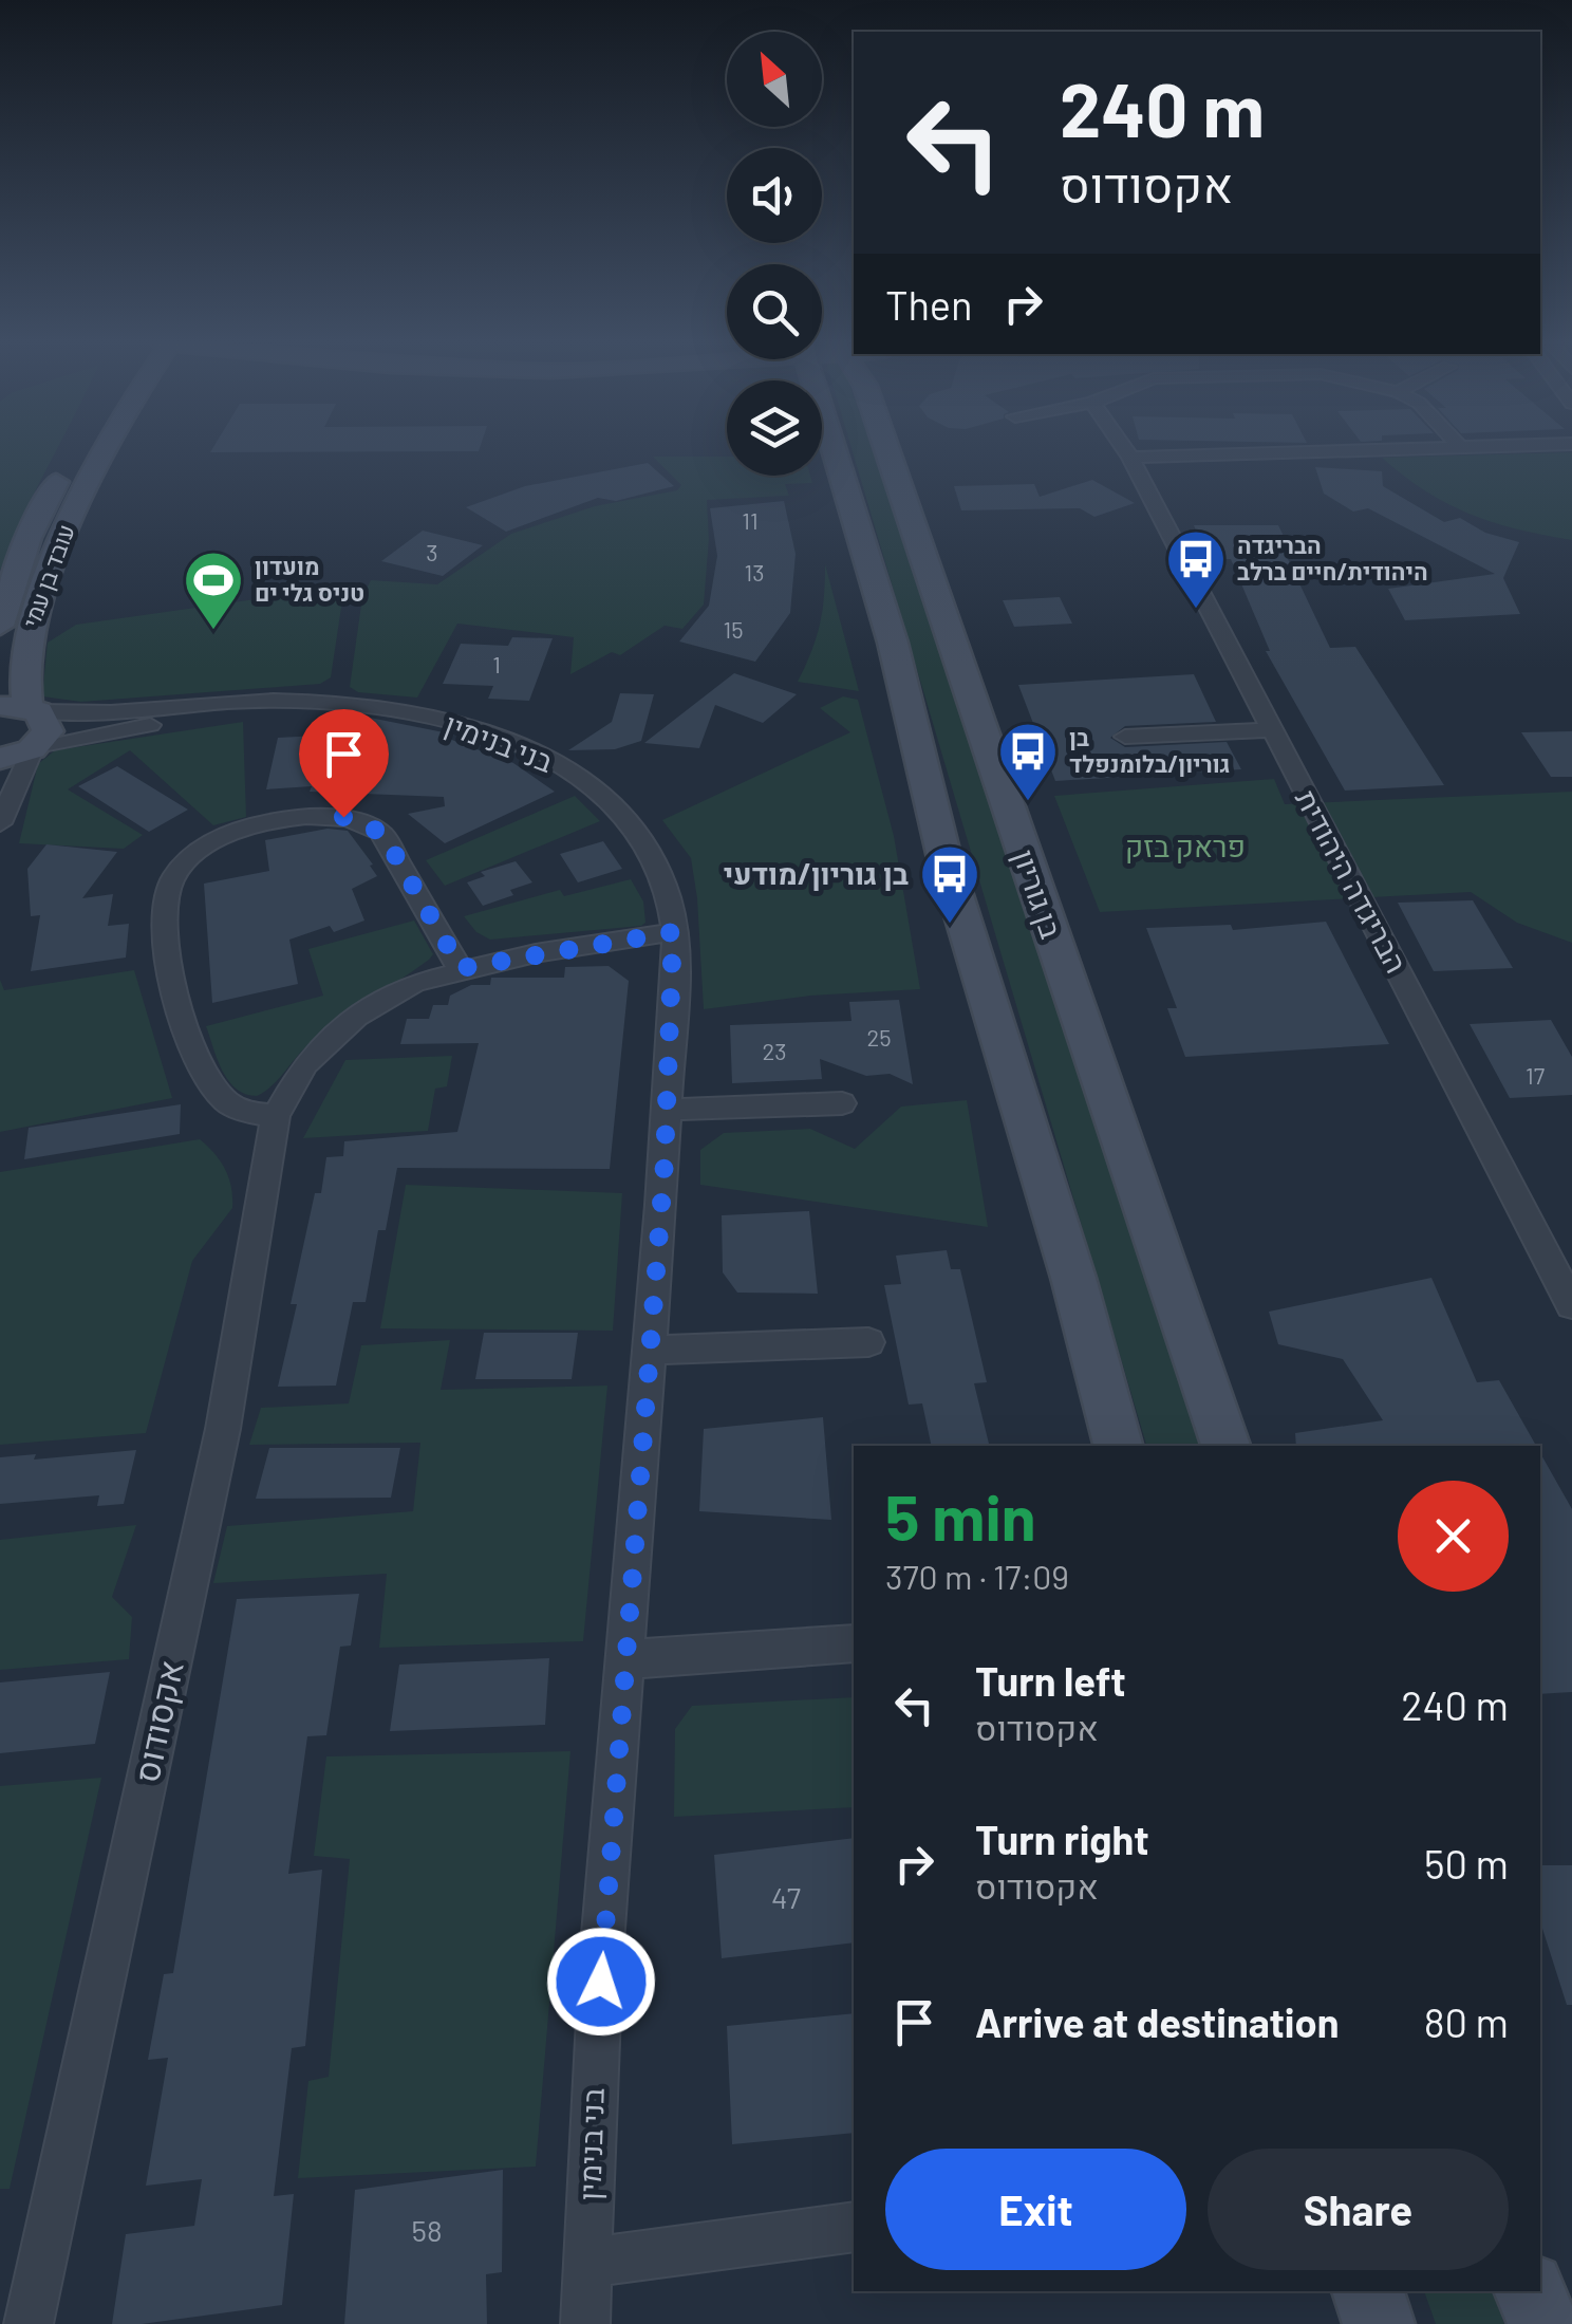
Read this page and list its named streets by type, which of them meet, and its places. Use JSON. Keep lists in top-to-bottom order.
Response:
{
  "streets": {
    "main road": ["עובד בן עמי", "בן גוריון"],
    "street": ["בני בנימין", "הבריגדה היהודית", "אקסודוס"]
  },
  "crossings": [
    ["עובד בן עמי", "בני בנימין"],
    ["בני בנימין", "אקסודוס"]
  ],
  "parks": ["פראק בזק"],
  "places": {
    "bus stop": ["הבריגדה היהודית/חיים ברלב", "בן גוריון/בלומנפלד", "בן גוריון/מודעי"],
    "sports": ["מועדון טניס גלי ים"]
  },
  "house_numbers": [
    "11",
    "3",
    "13",
    "15",
    "1",
    "25",
    "23",
    "17",
    "47",
    "58"
  ],
  "north": "top left",
  "page": {
    "turn": ["240 m", "אקסודוס"],
    "then": "Then",
    "heading": ["5 min", "370 m · 17:09"],
    "list": [
      {
        "name": "Turn left",
        "note": "אקסודוס",
        "value": "240 m"
      },
      {
        "name": "Turn right",
        "note": "אקסודוס",
        "value": "50 m"
      },
      {
        "name": "Arrive at destination",
        "value": "80 m"
      }
    ],
    "buttons": ["Exit", "Share"]
  }
}
